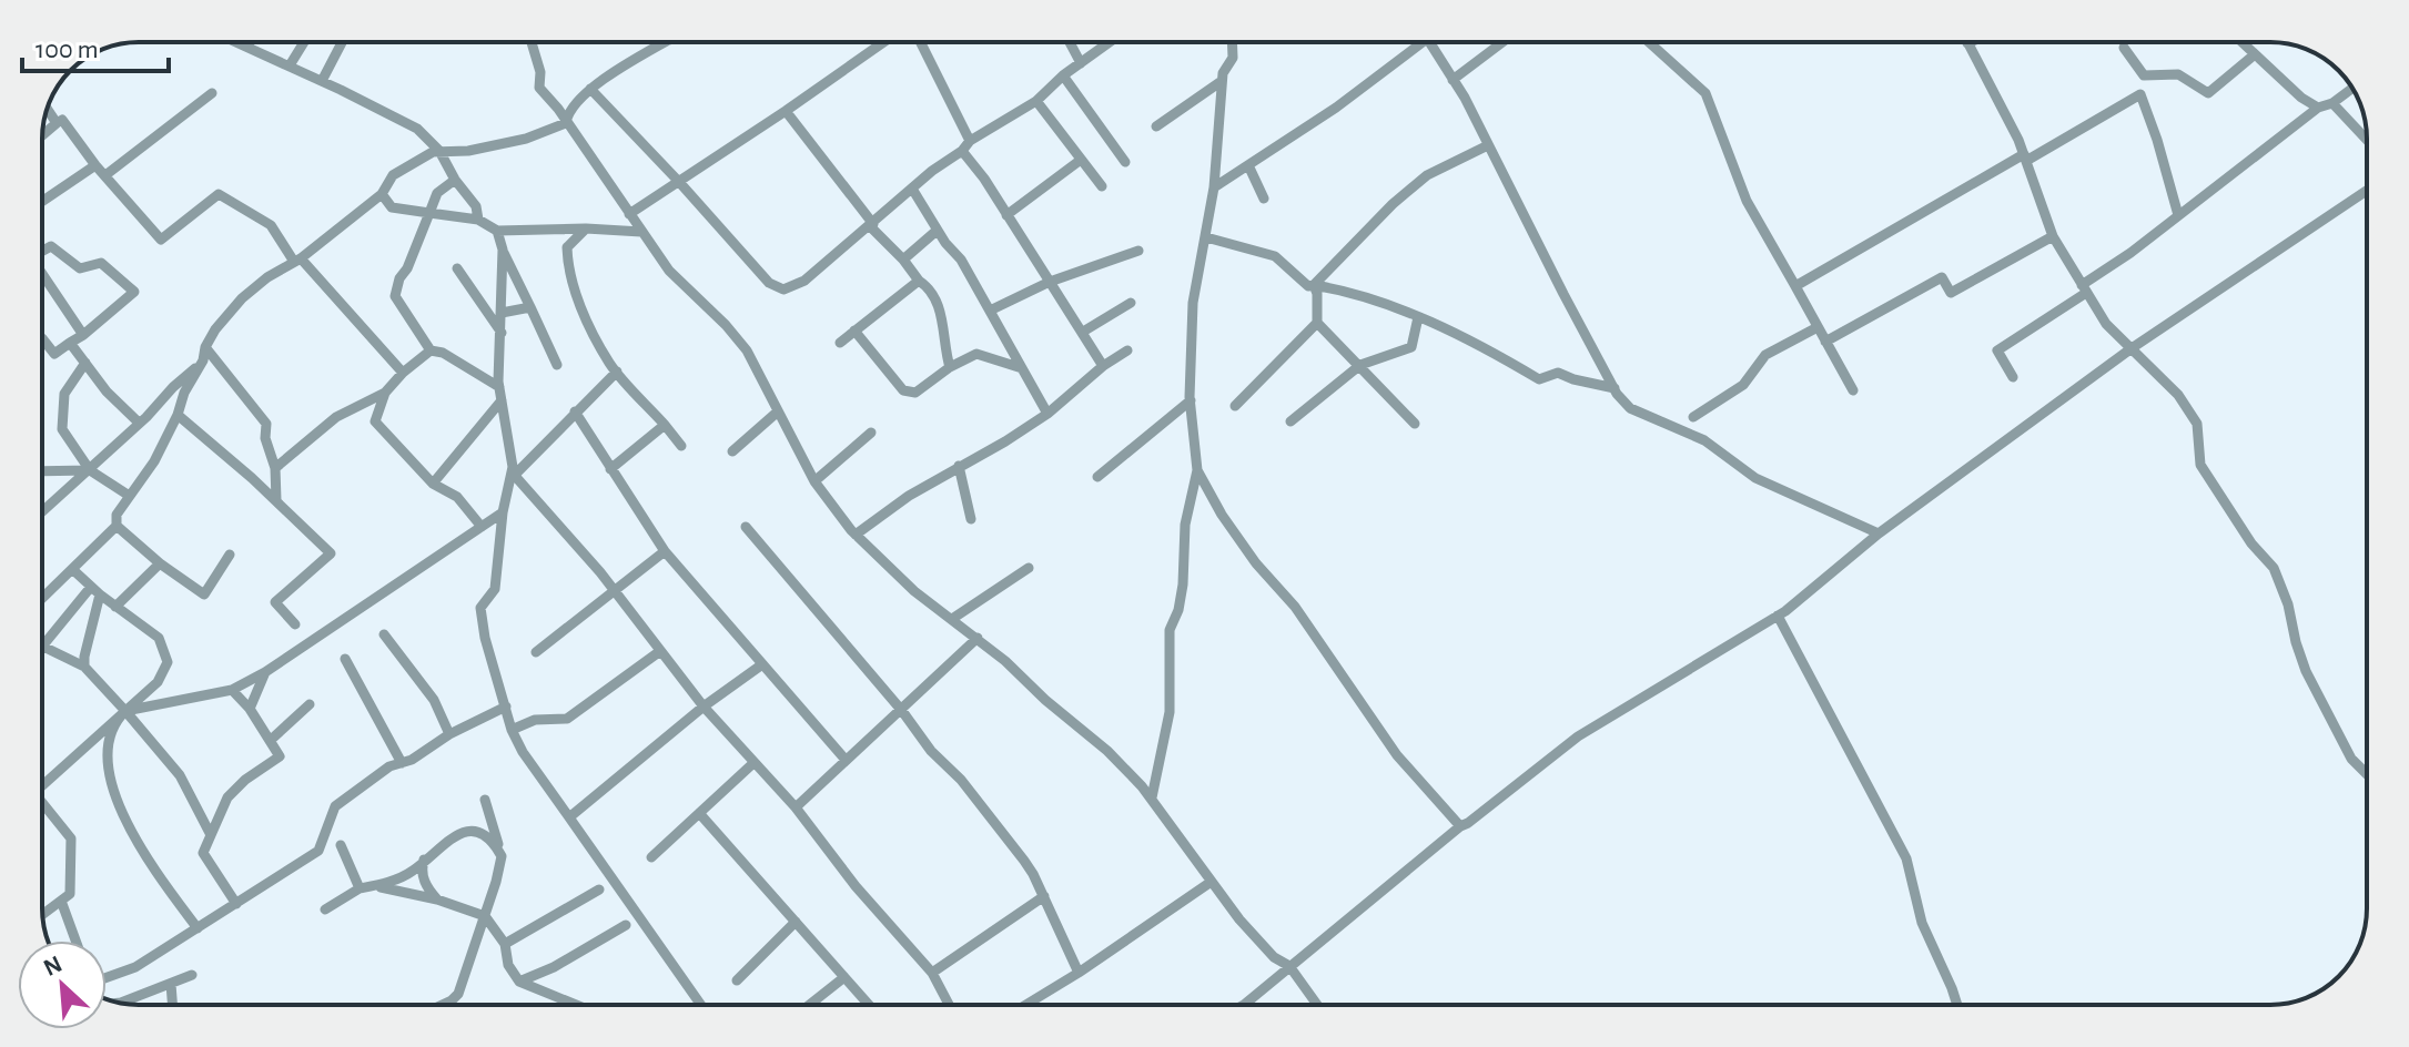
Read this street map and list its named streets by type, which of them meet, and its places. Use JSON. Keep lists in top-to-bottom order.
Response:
{
  "scale_bar": "100 m",
  "north": "top left"
}
